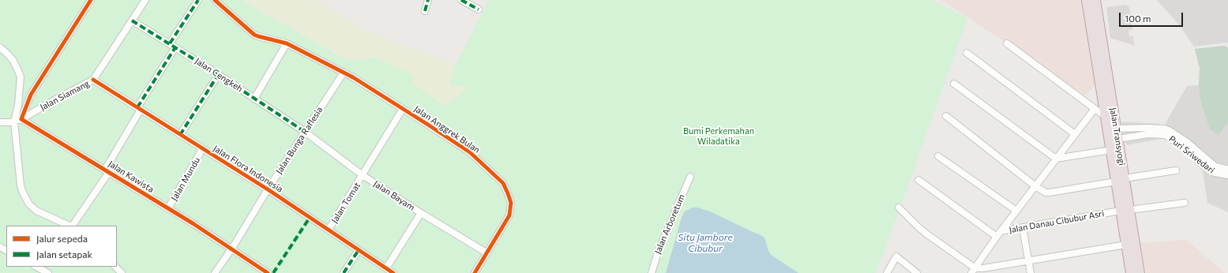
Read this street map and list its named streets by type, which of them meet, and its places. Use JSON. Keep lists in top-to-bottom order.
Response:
{
  "streets": {
    "highway": ["Jalan Transyogi"],
    "street": [
      "Jalan Cengkeh",
      "Jalan Siamang",
      "Jalan Anggrek Bulan",
      "Jalan Bunga Raflesia",
      "Puri Sriwedari",
      "Jalan Flora Indonesia",
      "Jalan Kawista",
      "Jalan Mundu",
      "Jalan Bayam",
      "Jalan Tomat",
      "Jalan Danau Cibubur Asri",
      "Jalan Arboretum"
    ]
  },
  "crossings": [
    ["Jalan Cengkeh", "Jalan Siamang"],
    ["Jalan Cengkeh", "Jalan Bunga Raflesia"],
    ["Jalan Cengkeh", "Jalan Bayam"],
    ["Jalan Siamang", "Jalan Flora Indonesia"],
    ["Jalan Siamang", "Jalan Kawista"],
    ["Jalan Anggrek Bulan", "Jalan Bunga Raflesia"],
    ["Jalan Anggrek Bulan", "Jalan Bayam"],
    ["Jalan Anggrek Bulan", "Jalan Tomat"],
    ["Jalan Transyogi", "Puri Sriwedari"],
    ["Jalan Transyogi", "Jalan Danau Cibubur Asri"],
    ["Jalan Bunga Raflesia", "Jalan Flora Indonesia"],
    ["Jalan Bunga Raflesia", "Jalan Kawista"],
    ["Jalan Bunga Raflesia", "Jalan Bayam"],
    ["Jalan Flora Indonesia", "Jalan Mundu"],
    ["Jalan Flora Indonesia", "Jalan Tomat"],
    ["Jalan Kawista", "Jalan Mundu"],
    ["Jalan Bayam", "Jalan Tomat"]
  ],
  "water": ["Situ Jambore Cibubur"],
  "parks": ["Bumi Perkemahan Wiladatika"],
  "legend": ["Jalur sepeda", "Jalan setapak"],
  "scale_bar": "100 m"
}
